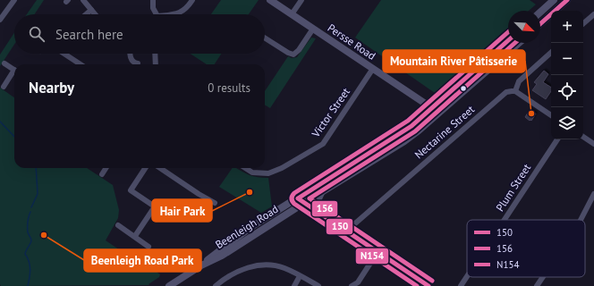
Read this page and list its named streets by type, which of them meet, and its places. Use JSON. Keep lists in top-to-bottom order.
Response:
{
  "streets": {
    "main road": ["Persse Road", "Beenleigh Road"],
    "street": ["Victor Street", "Nectarine Street", "Plum Street"]
  },
  "crossings": [
    ["Persse Road", "Victor Street"],
    ["Persse Road", "Beenleigh Road"]
  ],
  "places": ["Mountain River Pâtisserie", "Hair Park", "Beenleigh Road Park"],
  "lines": ["transit line 150", "transit line N154", "transit line 156"],
  "legend": ["150", "156", "N154"],
  "north": "bottom right",
  "page": {
    "map_buttons": ["+", "−"],
    "search": "Search here",
    "heading": ["Nearby", "0 results"]
  }
}
